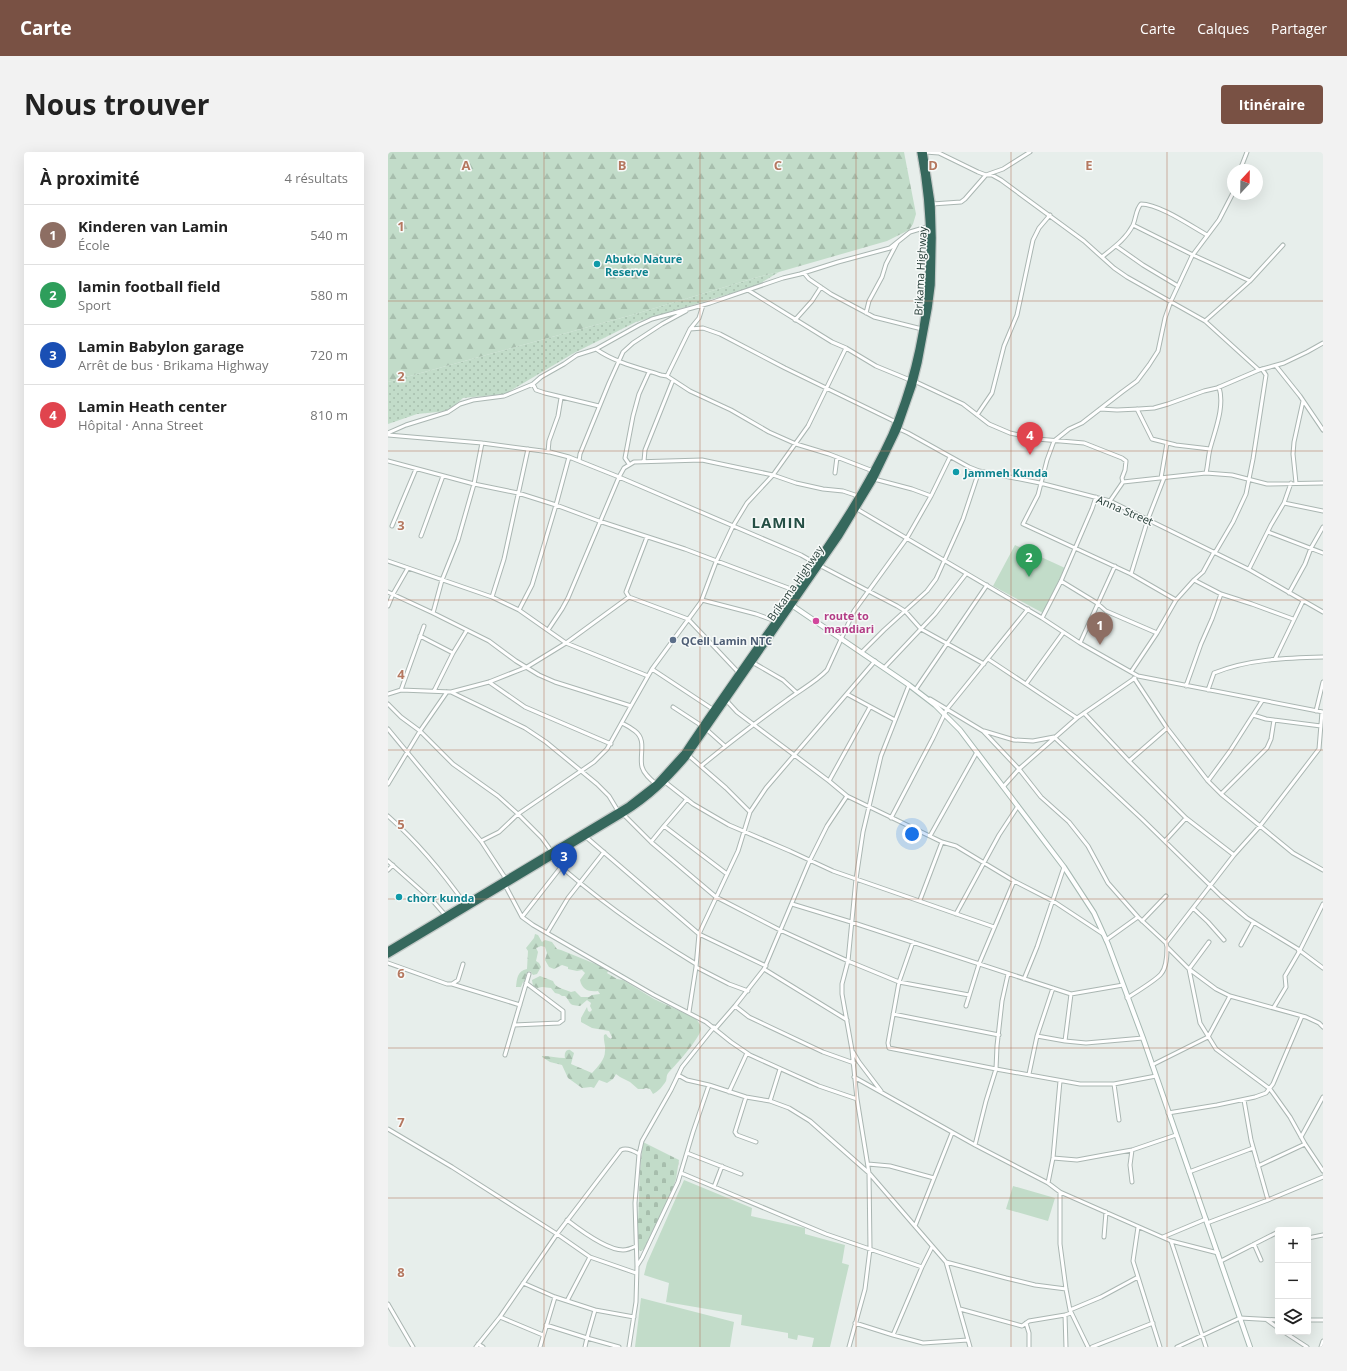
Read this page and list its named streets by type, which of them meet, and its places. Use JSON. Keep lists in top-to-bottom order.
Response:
{
  "streets": {
    "highway": ["Brikama Highway"],
    "street": ["Anna Street"]
  },
  "crossings": [
    ["Brikama Highway", "Anna Street"]
  ],
  "districts": ["LAMIN"],
  "places": [
    "Abuko Nature Reserve",
    "Jammeh Kunda",
    "route to mandiari",
    "QCell Lamin NTC",
    "chorr kunda"
  ],
  "north": "top",
  "page": {
    "header": "Carte",
    "nav": ["Carte", "Calques", "Partager"],
    "title": "Nous trouver",
    "buttons": "Itinéraire",
    "heading": ["À proximité", "4 résultats"],
    "list": [
      {
        "mark": "1",
        "name": "Kinderen van Lamin",
        "note": "École",
        "value": "540 m"
      },
      {
        "mark": "2",
        "name": "lamin football field",
        "note": "Sport",
        "value": "580 m"
      },
      {
        "mark": "3",
        "name": "Lamin Babylon garage",
        "note": "Arrêt de bus · Brikama Highway",
        "value": "720 m"
      },
      {
        "mark": "4",
        "name": "Lamin Heath center",
        "note": "Hôpital · Anna Street",
        "value": "810 m"
      }
    ],
    "pins": [
      "4",
      "2",
      "1",
      "3"
    ],
    "map_buttons": ["+", "−"]
  },
  "grid": {
    "columns": [
      "A",
      "B",
      "C",
      "D",
      "E"
    ],
    "rows": [
      "1",
      "2",
      "3",
      "4",
      "5",
      "6",
      "7",
      "8"
    ]
  }
}
